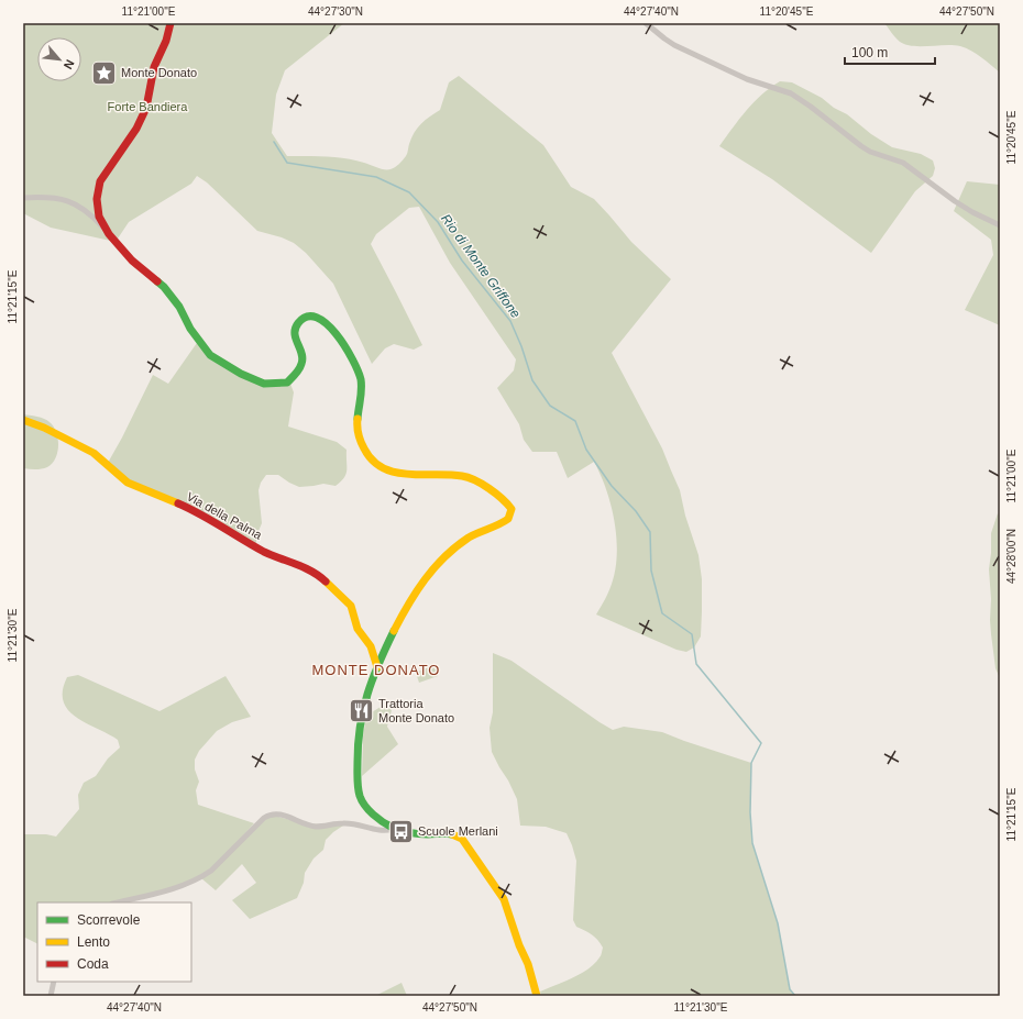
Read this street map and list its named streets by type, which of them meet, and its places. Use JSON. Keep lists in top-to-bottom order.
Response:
{
  "streets": {
    "street": ["Via della Palma"]
  },
  "districts": ["MONTE DONATO"],
  "water": ["Rio di Monte Griffone"],
  "parks": ["Forte Bandiera"],
  "places": {
    "place": ["Monte Donato"],
    "restaurant": ["Trattoria Monte Donato"],
    "bus stop": ["Scuole Merlani"]
  },
  "legend": ["Scorrevole", "Lento", "Coda"],
  "scale_bar": "100 m",
  "north": "bottom right",
  "coordinates": [
    "11°21'00\"E",
    "44°27'30\"N",
    "44°27'40\"N",
    "11°20'45\"E",
    "44°27'50\"N",
    "11°21'15\"E",
    "44°28'00\"N",
    "11°21'30\"E"
  ]
}
